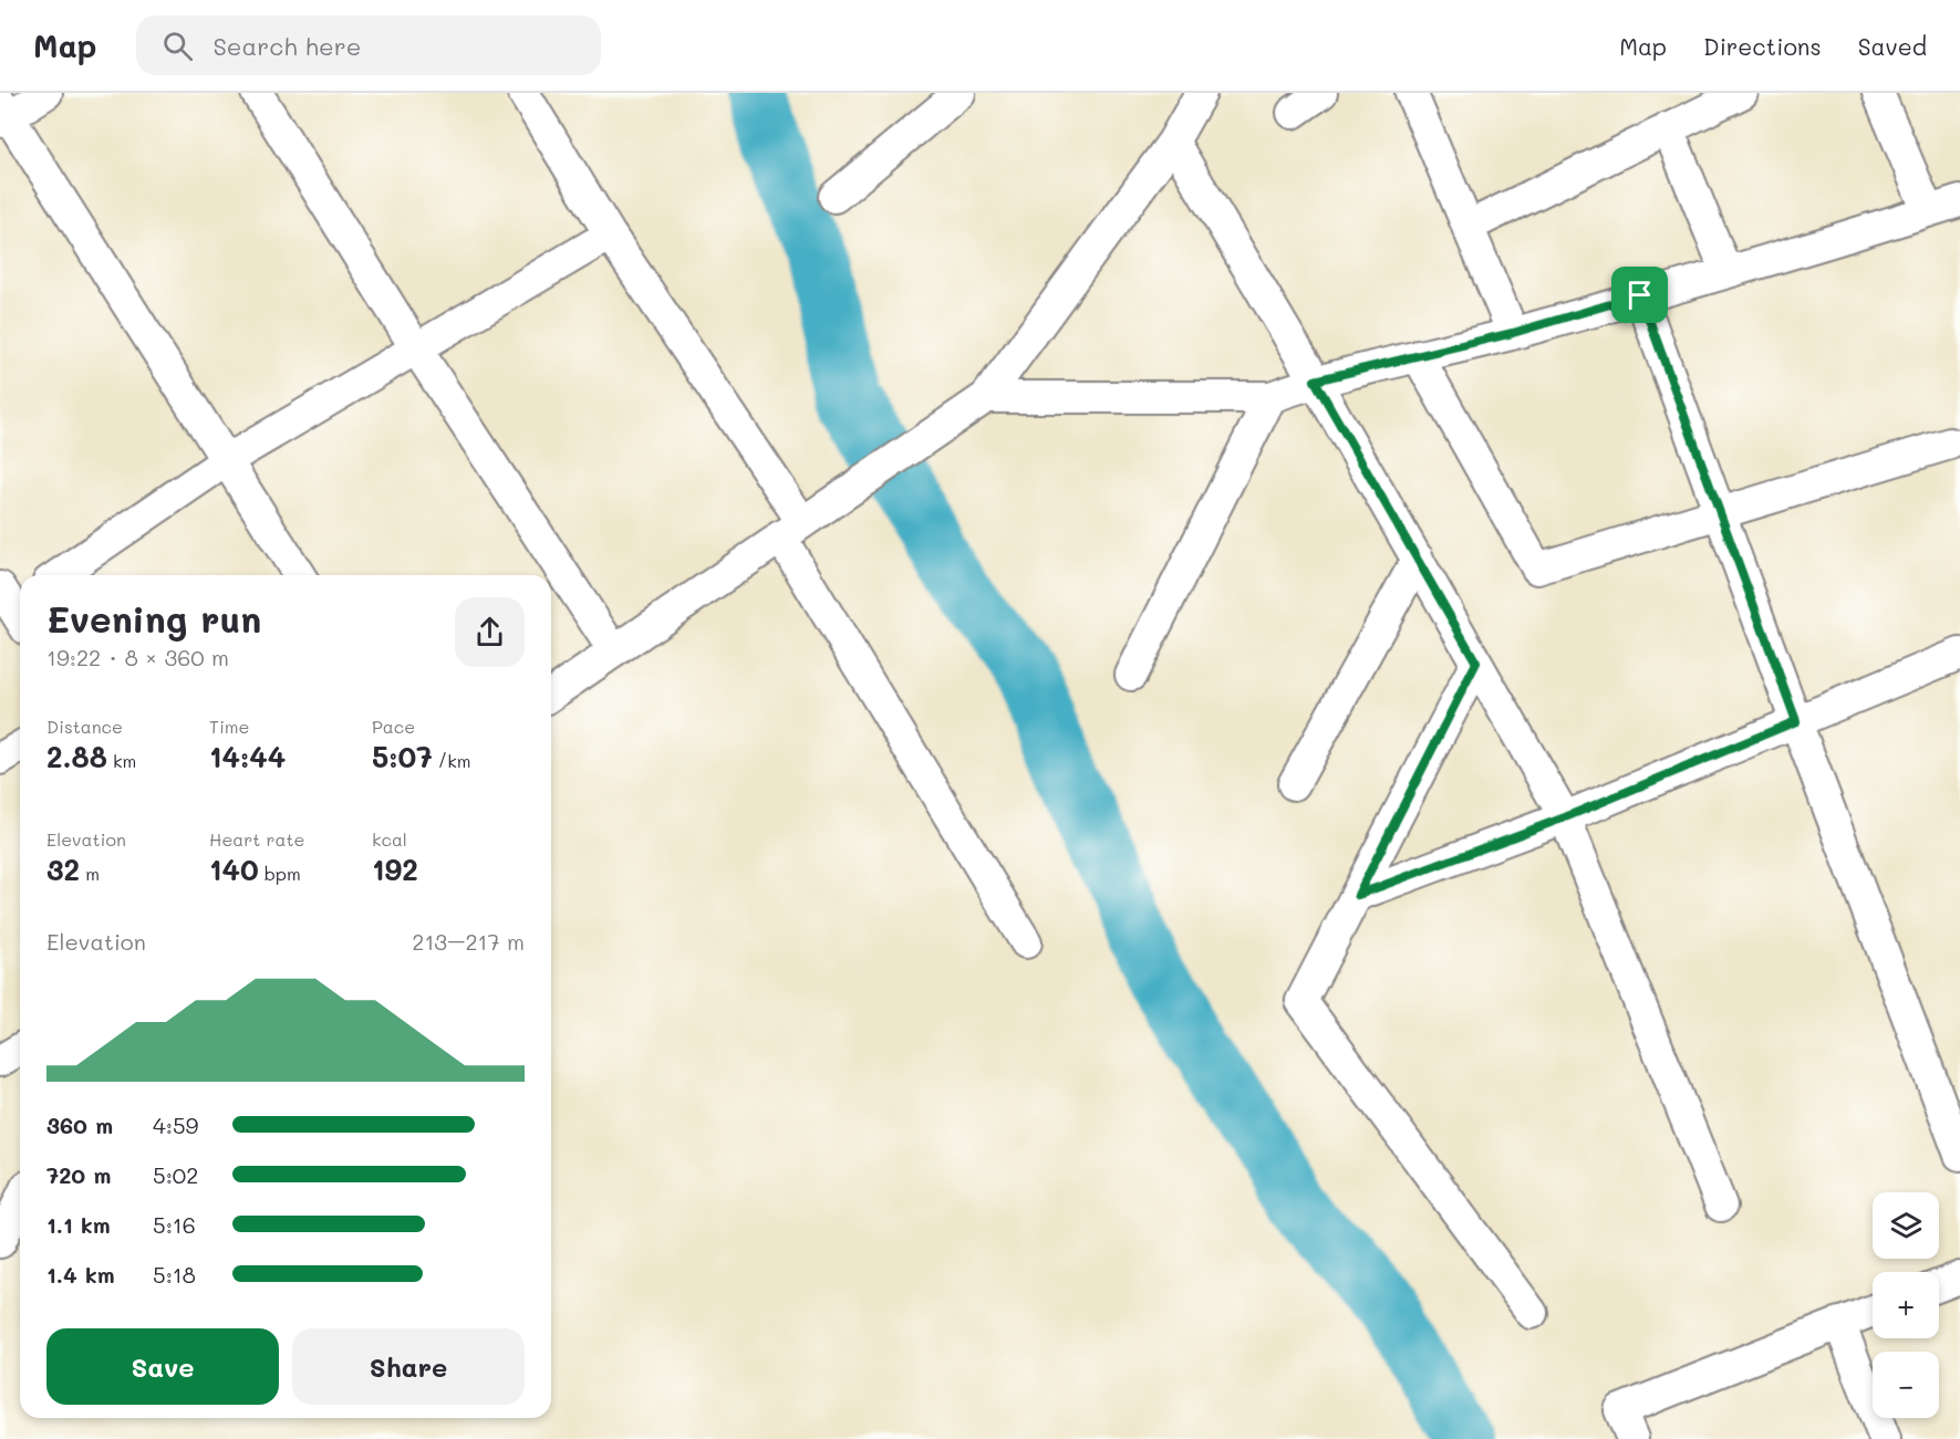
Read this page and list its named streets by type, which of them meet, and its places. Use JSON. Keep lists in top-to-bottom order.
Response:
{
  "page": {
    "header": "Map",
    "search": "Search here",
    "nav": ["Map", "Directions", "Saved"],
    "heading": ["Evening run", "19:22 · 8 × 360 m"],
    "stats": [
      ["Distance", "2.88 km"],
      ["Time", "14:44"],
      ["Pace", "5:07 /km"],
      ["Elevation", "32 m"],
      ["Heart rate", "140 bpm"],
      ["kcal", "192"]
    ],
    "chart": ["Elevation", "213–217 m"],
    "list": [
      {
        "name": "360 m",
        "note": "4:59"
      },
      {
        "name": "720 m",
        "note": "5:02"
      },
      {
        "name": "1.1 km",
        "note": "5:16"
      },
      {
        "name": "1.4 km",
        "note": "5:18"
      }
    ],
    "map_buttons": ["+", "−"],
    "buttons": ["Save", "Share"]
  }
}
